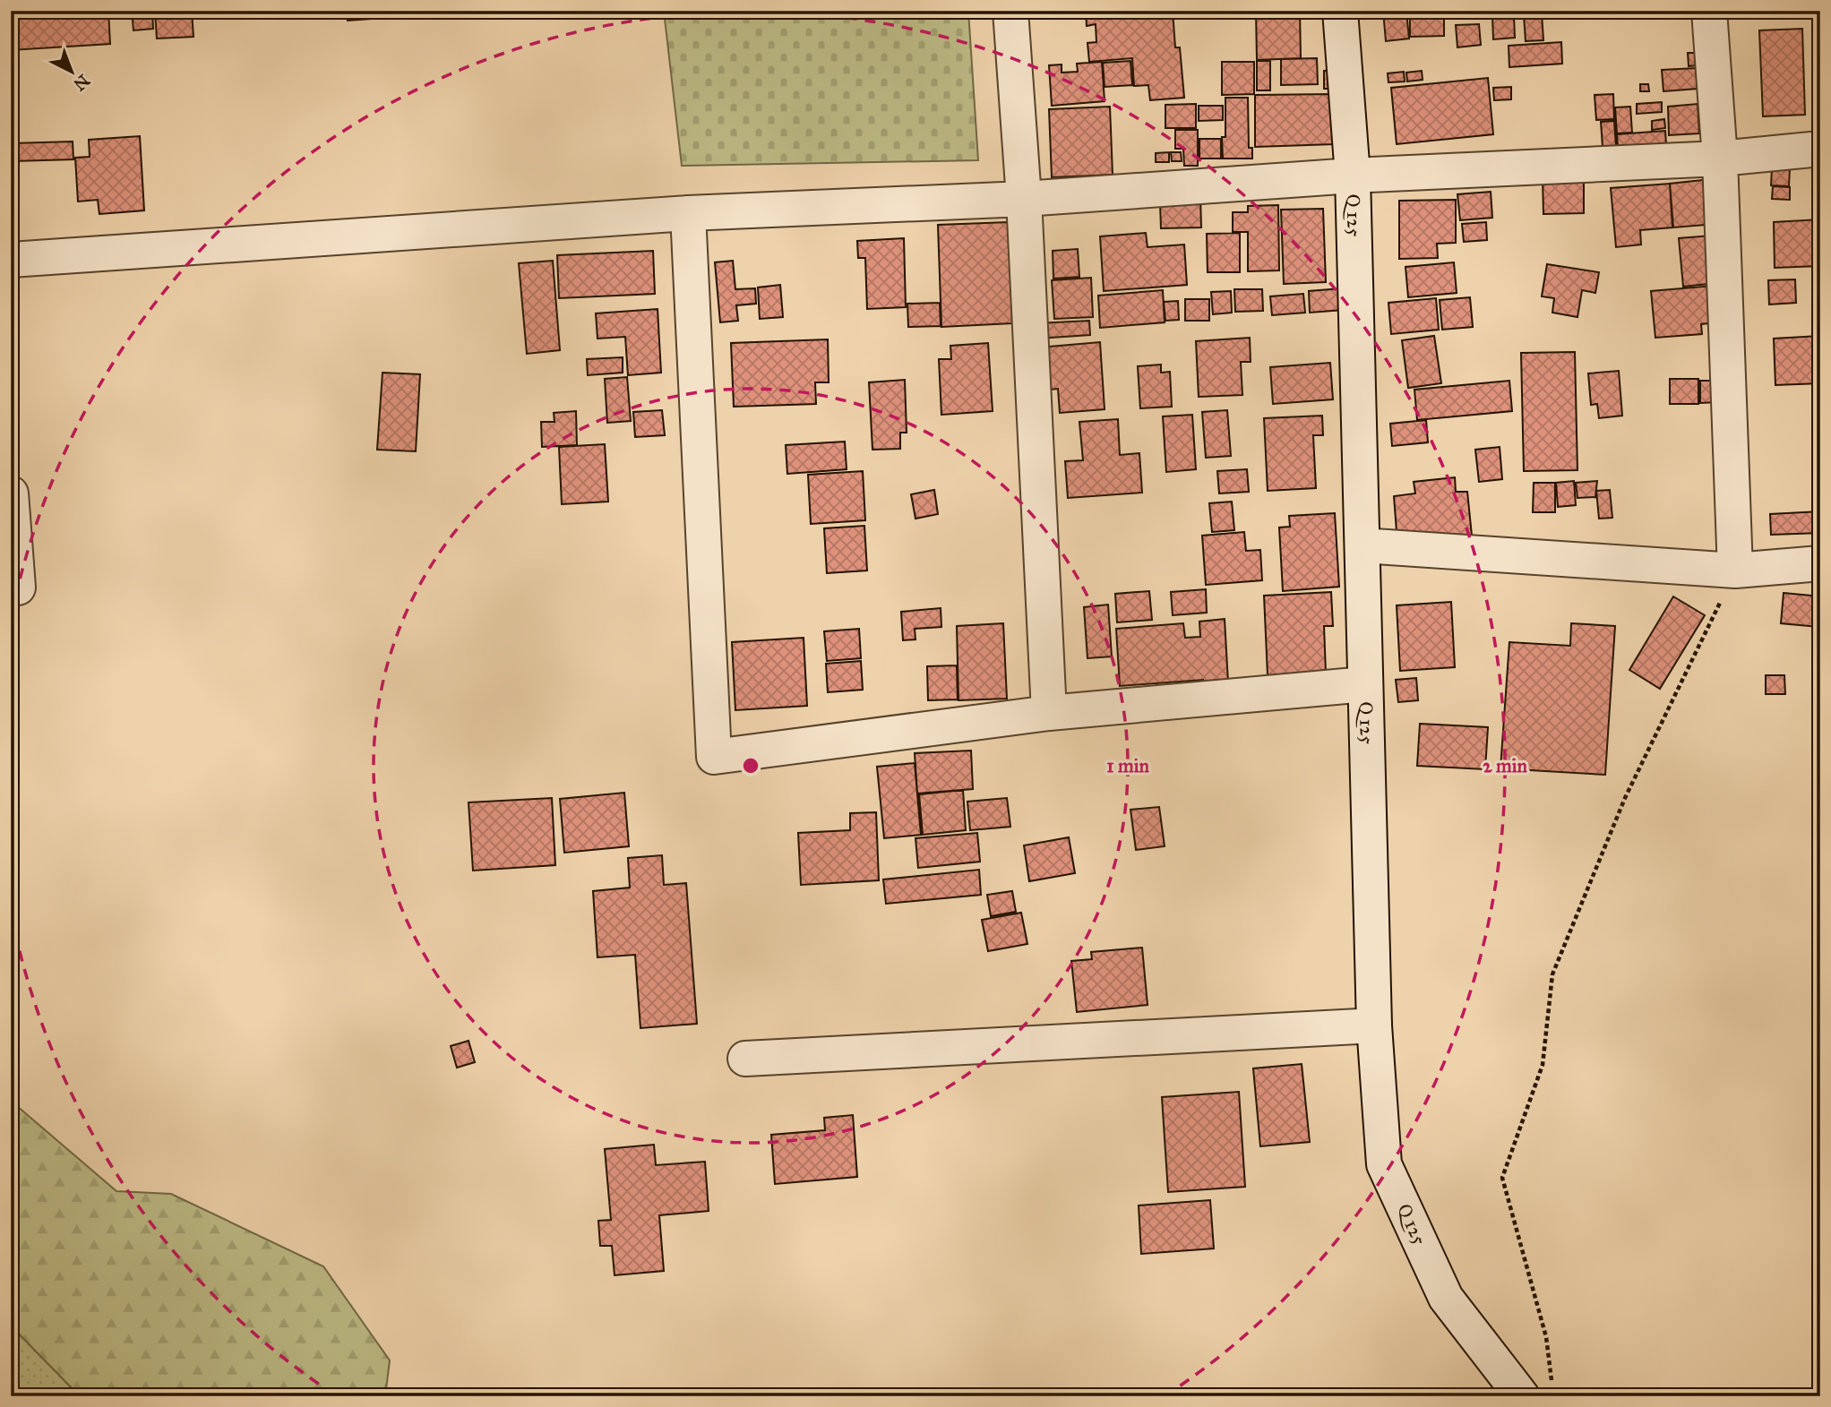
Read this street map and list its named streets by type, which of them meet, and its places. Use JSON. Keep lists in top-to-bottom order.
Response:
{
  "streets": {
    "street": ["Q 125"]
  },
  "north": "bottom right",
  "rings": ["1 min", "2 min"]
}
